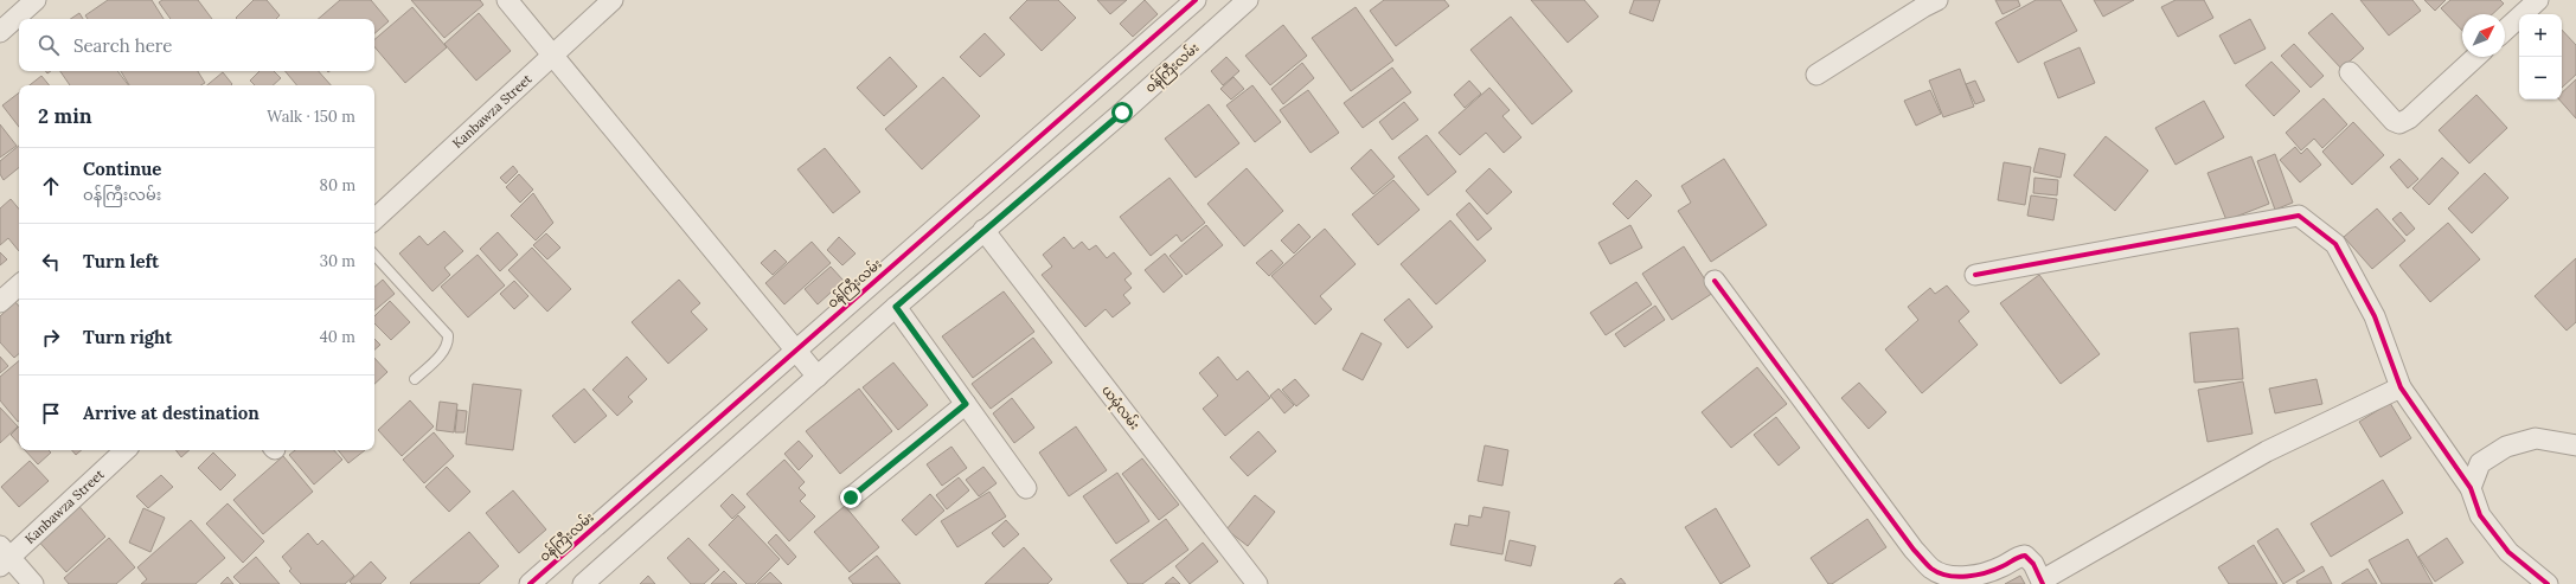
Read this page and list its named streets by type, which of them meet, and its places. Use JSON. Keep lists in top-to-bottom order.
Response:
{
  "streets": {
    "street": ["ဝန်ကြီးလမ်း", "Kanbawza Street", "ယမုံလမ်း"]
  },
  "crossings": [
    ["ဝန်ကြီးလမ်း", "ယမုံလမ်း"]
  ],
  "north": "top right",
  "page": {
    "map_buttons": ["+", "−"],
    "search": "Search here",
    "heading": ["2 min", "Walk · 150 m"],
    "list": [
      ["Continue", "ဝန်ကြီးလမ်း", "80 m"],
      ["Turn left", "30 m"],
      ["Turn right", "40 m"],
      "Arrive at destination"
    ]
  }
}
